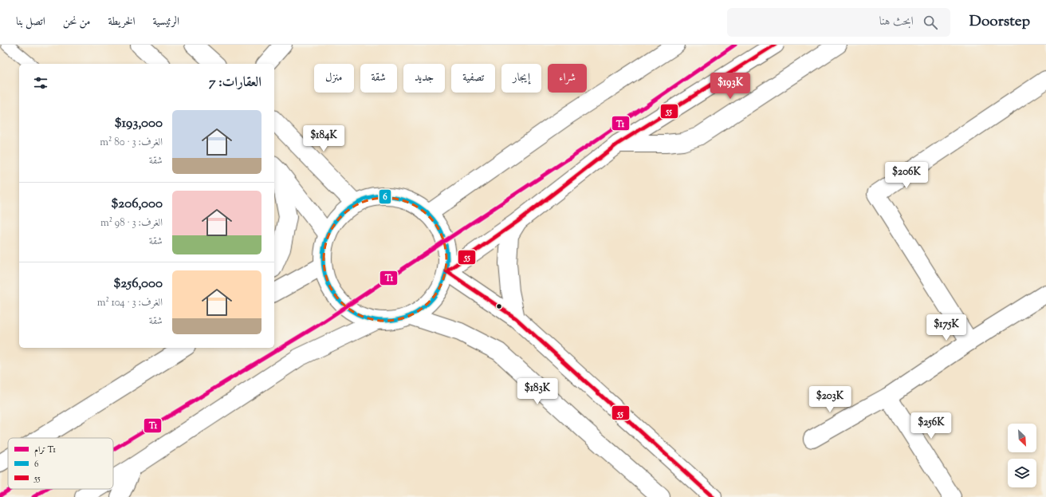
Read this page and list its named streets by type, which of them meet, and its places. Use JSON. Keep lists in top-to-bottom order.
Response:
{
  "lines": ["tram line T1", "transit line 55", "transit line 6"],
  "legend": ["ترام T1", "6", "55"],
  "north": "bottom right",
  "page": {
    "header": "Doorstep",
    "search": "ابحث هنا",
    "nav": [
      "الرئيسية",
      "الخريطة",
      "من نحن",
      "اتصل بنا"
    ],
    "chip": [
      "شراء",
      "إيجار",
      "تصفية",
      "جديد",
      "شقة",
      "منزل"
    ],
    "heading": "العقارات: 7",
    "price": [
      "$193K",
      "$184K",
      "$206K",
      "$175K",
      "$183K",
      "$203K",
      "$256K"
    ],
    "list": [
      {
        "name": "$193,000",
        "note": "الغرف: 3 · 80 m² · شقة"
      },
      {
        "name": "$206,000",
        "note": "الغرف: 3 · 98 m² · شقة"
      },
      {
        "name": "$256,000",
        "note": "الغرف: 3 · 104 m² · شقة"
      }
    ]
  }
}
